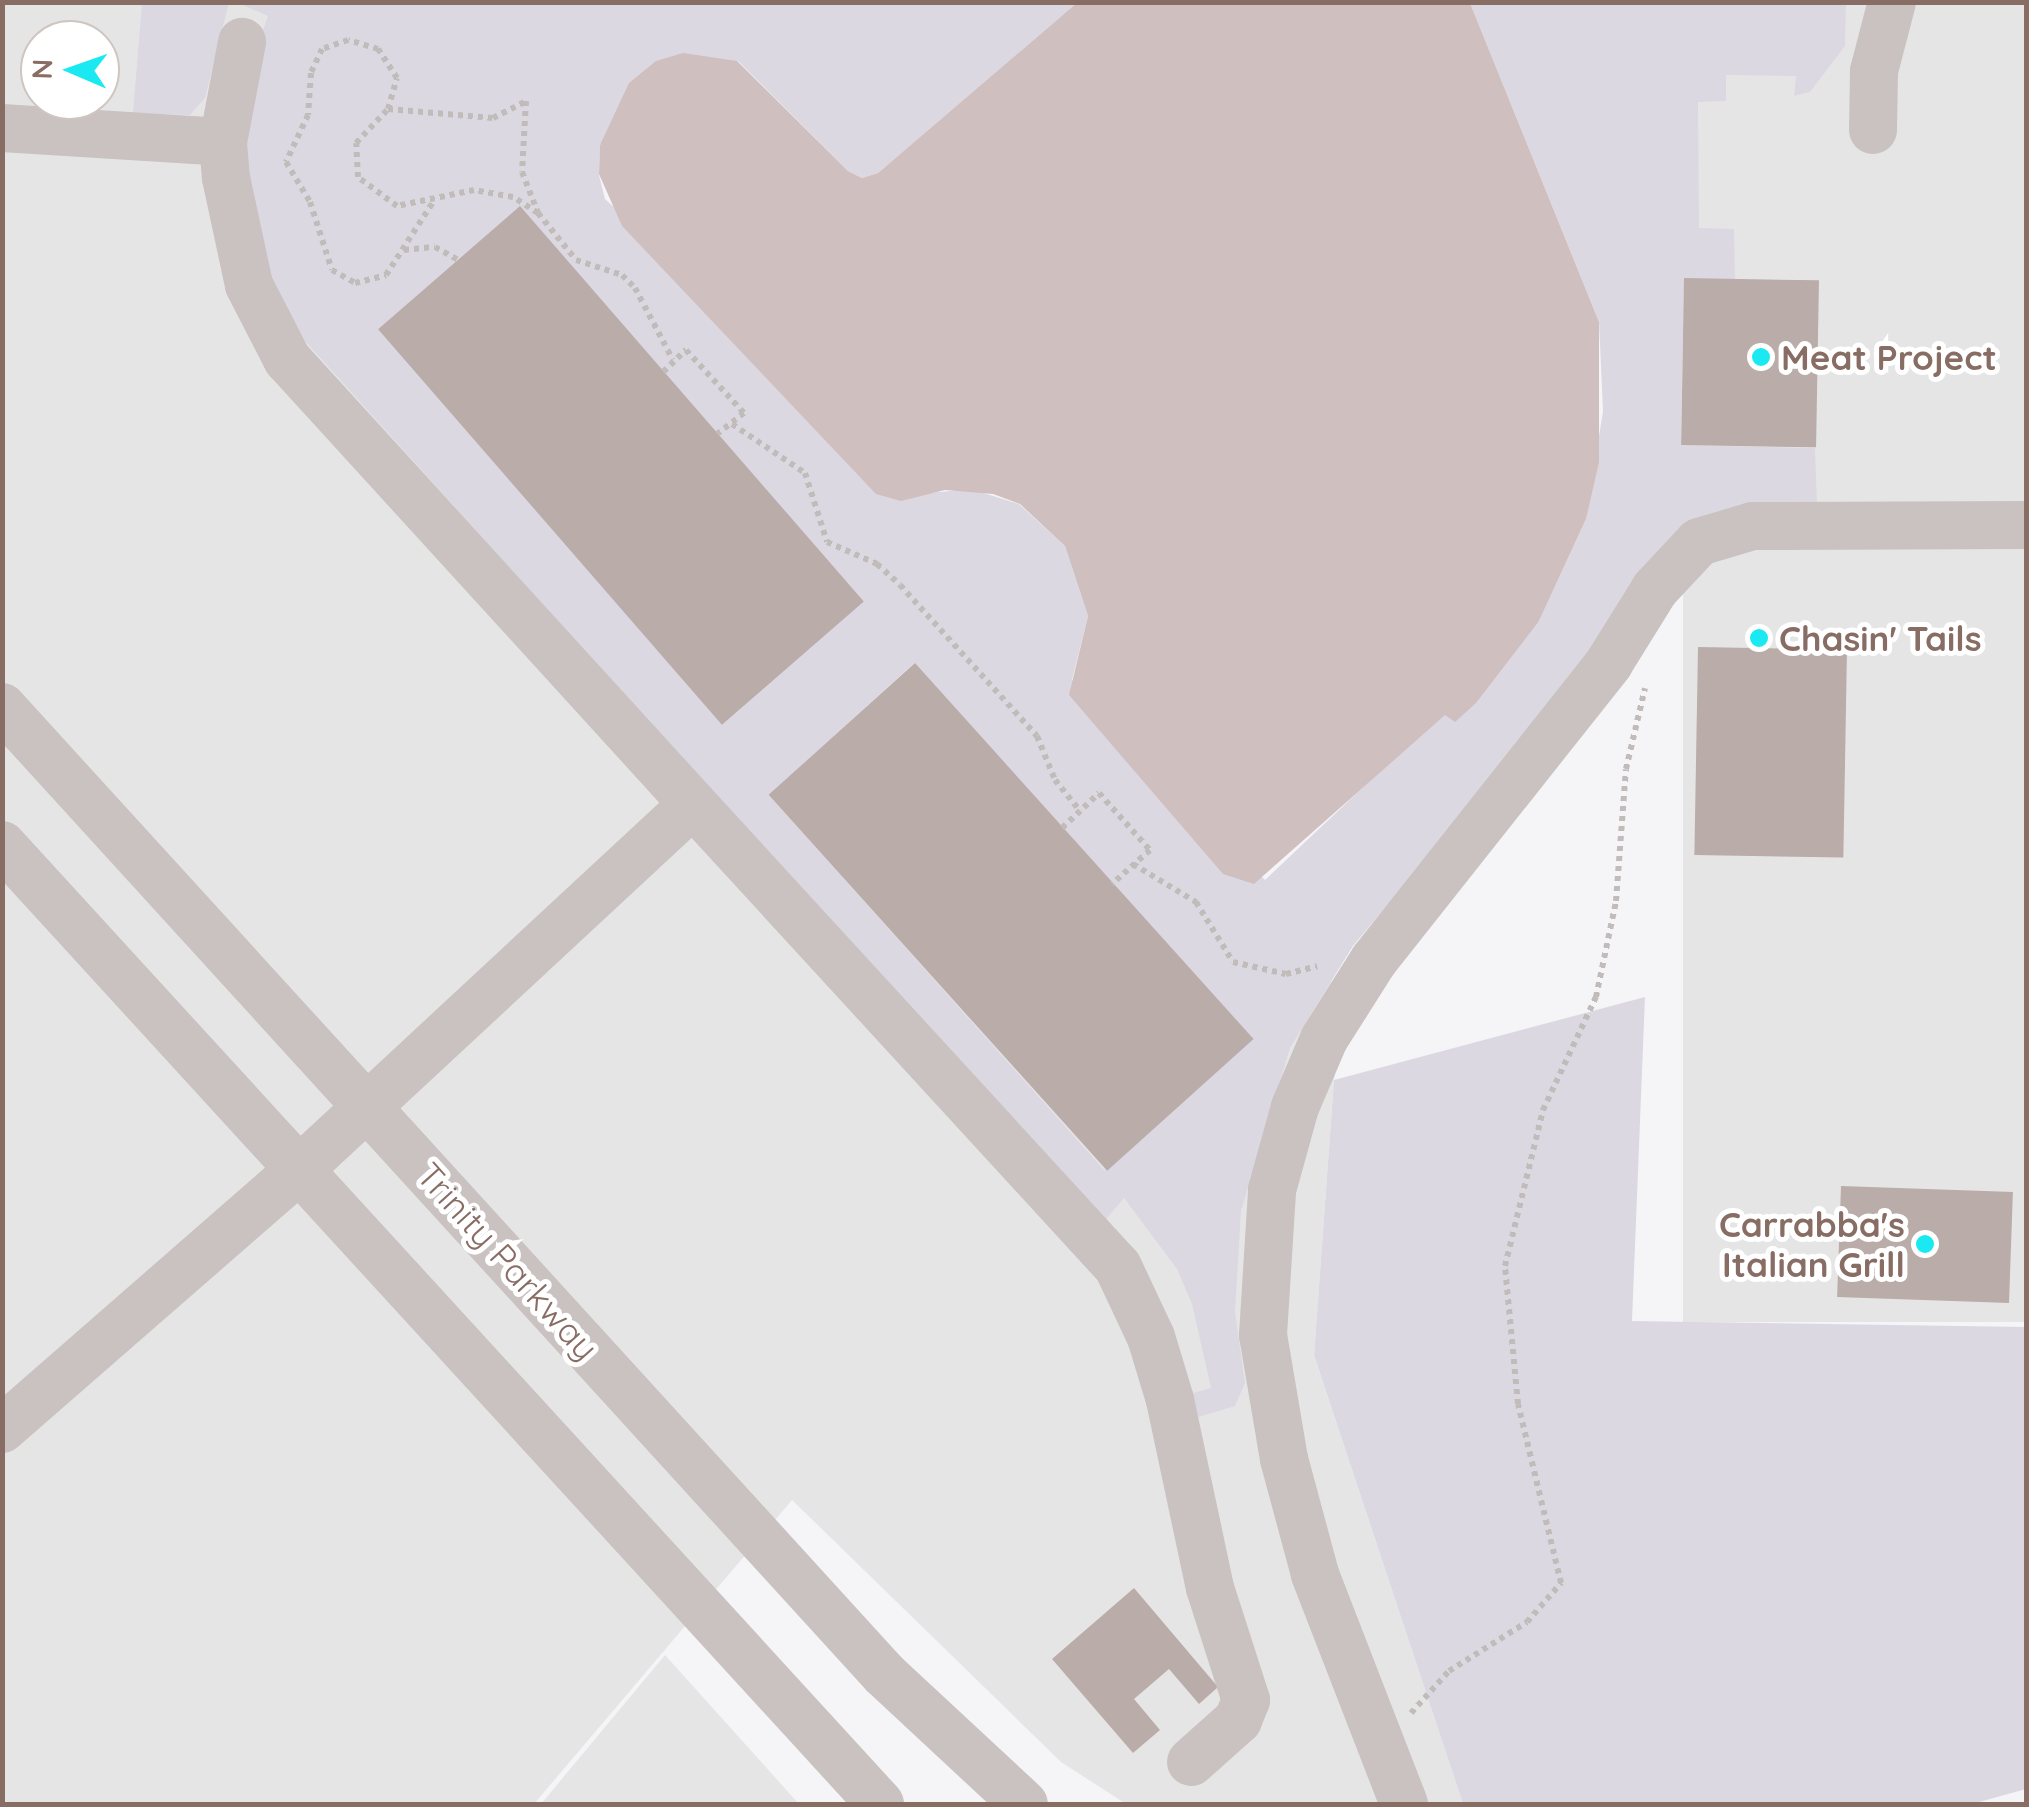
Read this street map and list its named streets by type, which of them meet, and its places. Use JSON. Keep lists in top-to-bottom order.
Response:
{
  "streets": {
    "street": ["Trinity Parkway"]
  },
  "places": ["Meat Project", "Chasin' Tails", "Carrabba's Italian Grill"],
  "north": "left"
}
